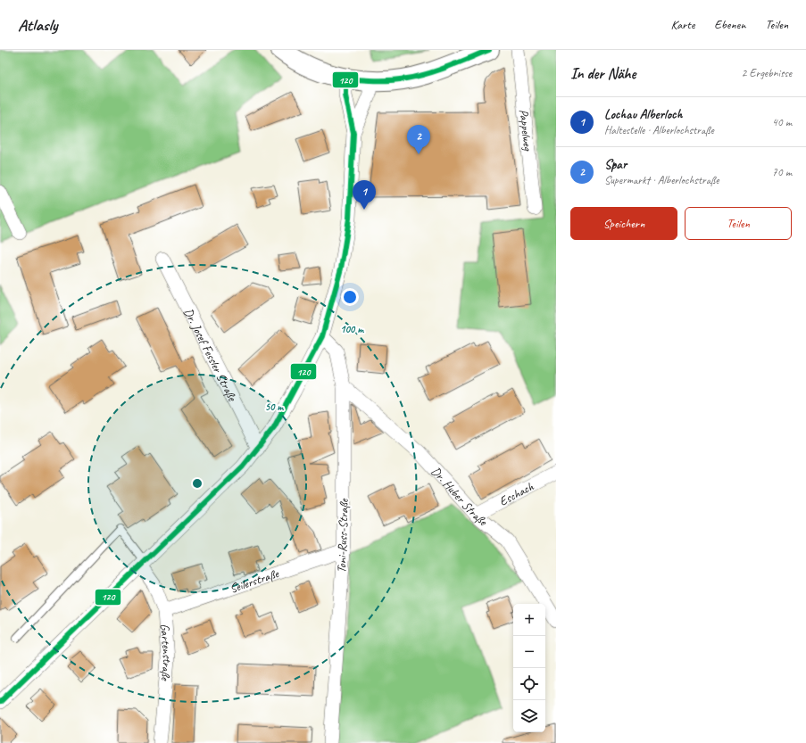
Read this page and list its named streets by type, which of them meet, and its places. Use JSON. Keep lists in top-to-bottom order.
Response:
{
  "streets": {
    "street": [
      "Pappelweg",
      "Dr. Josef Fessler Straße",
      "Eschach",
      "Dr. Huber Straße",
      "Toni-Russ-Straße",
      "Seilerstraße",
      "Gartenstraße"
    ]
  },
  "crossings": [
    ["Eschach", "Dr. Huber Straße"],
    ["Dr. Huber Straße", "Toni-Russ-Straße"],
    ["Toni-Russ-Straße", "Seilerstraße"],
    ["Seilerstraße", "Gartenstraße"]
  ],
  "lines": ["transit line 120"],
  "page": {
    "header": "Atlasly",
    "nav": ["Karte", "Ebenen", "Teilen"],
    "heading": ["In der Nähe", "2 Ergebnisse"],
    "list": [
      {
        "mark": "1",
        "name": "Lochau Alberloch",
        "note": "Haltestelle · Alberlochstraße",
        "value": "40 m"
      },
      {
        "mark": "2",
        "name": "Spar",
        "note": "Supermarkt · Alberlochstraße",
        "value": "70 m"
      }
    ],
    "pins": ["2", "1"],
    "buttons": ["Speichern", "Teilen"],
    "map_buttons": ["+", "−"]
  },
  "rings": ["100 m", "50 m"]
}
